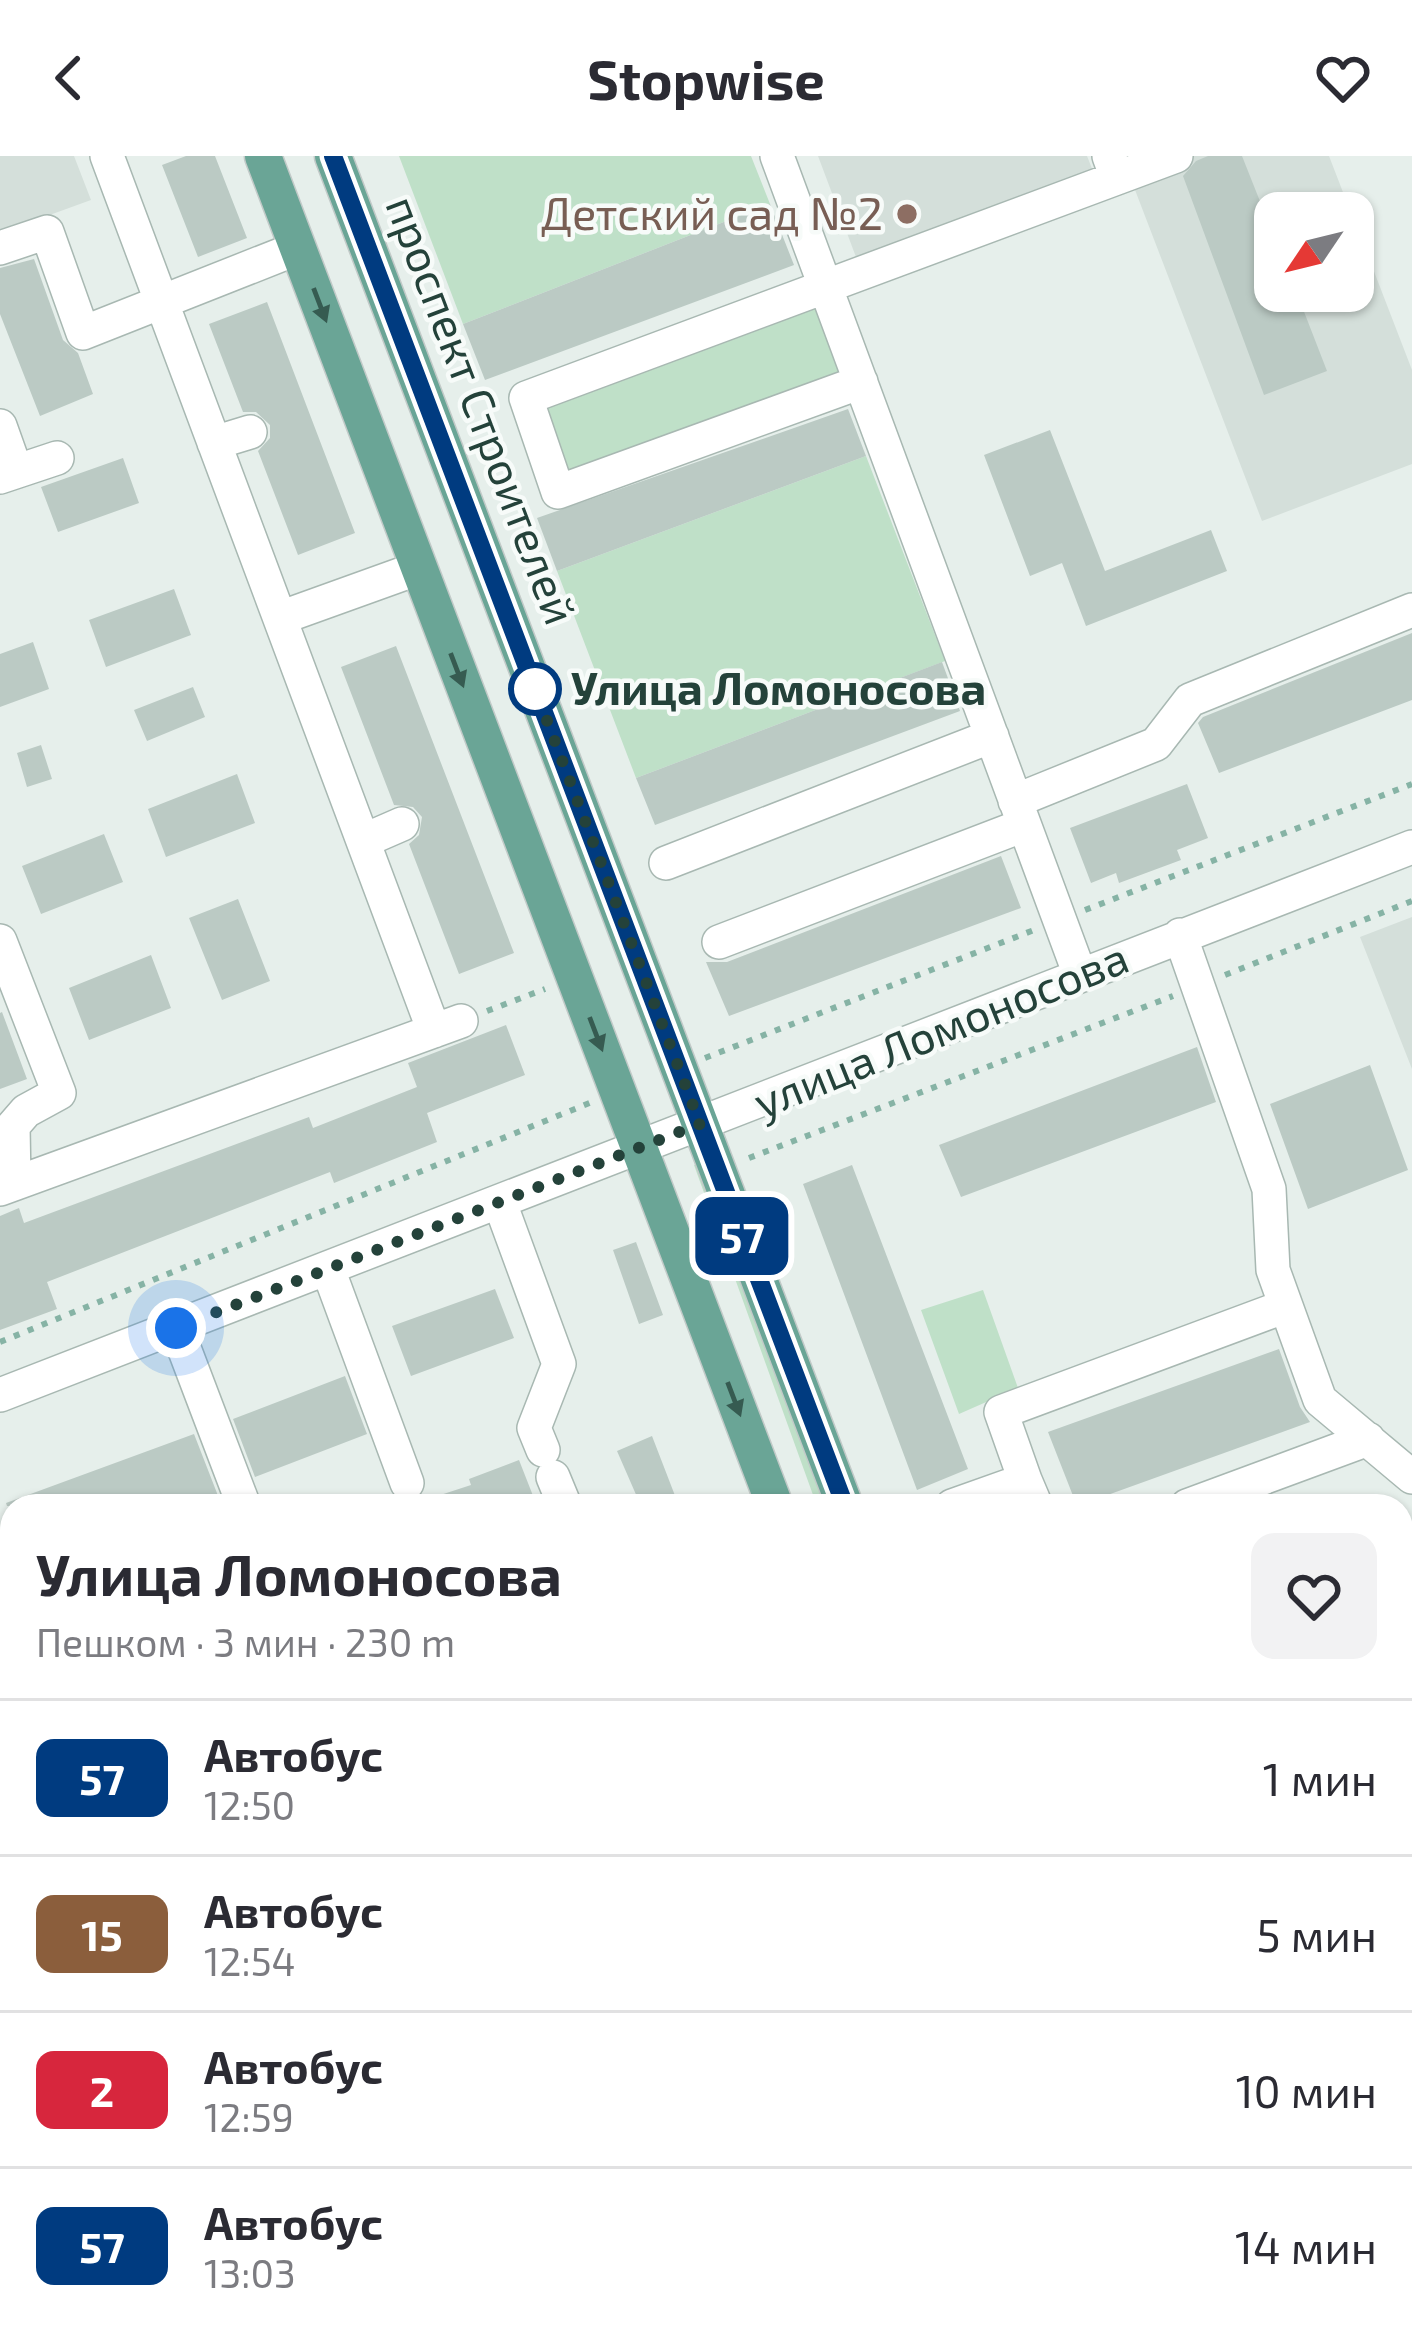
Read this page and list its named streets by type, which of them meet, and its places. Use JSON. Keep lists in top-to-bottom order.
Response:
{
  "streets": {
    "main road": ["проспект Строителей"],
    "street": ["улица Ломоносова"]
  },
  "crossings": [
    ["проспект Строителей", "улица Ломоносова"]
  ],
  "places": ["Детский сад №2", "Улица Ломоносова"],
  "lines": ["bus line 57"],
  "north": "bottom left",
  "page": {
    "header": "Stopwise",
    "on_map": "57",
    "heading": ["Улица Ломоносова", "Пешком · 3 мин · 230 m"],
    "list": [
      {
        "mark": "57",
        "name": "Автобус",
        "note": "12:50",
        "value": "1 мин"
      },
      {
        "mark": "15",
        "name": "Автобус",
        "note": "12:54",
        "value": "5 мин"
      },
      {
        "mark": "2",
        "name": "Автобус",
        "note": "12:59",
        "value": "10 мин"
      },
      {
        "mark": "57",
        "name": "Автобус",
        "note": "13:03",
        "value": "14 мин"
      }
    ]
  }
}
